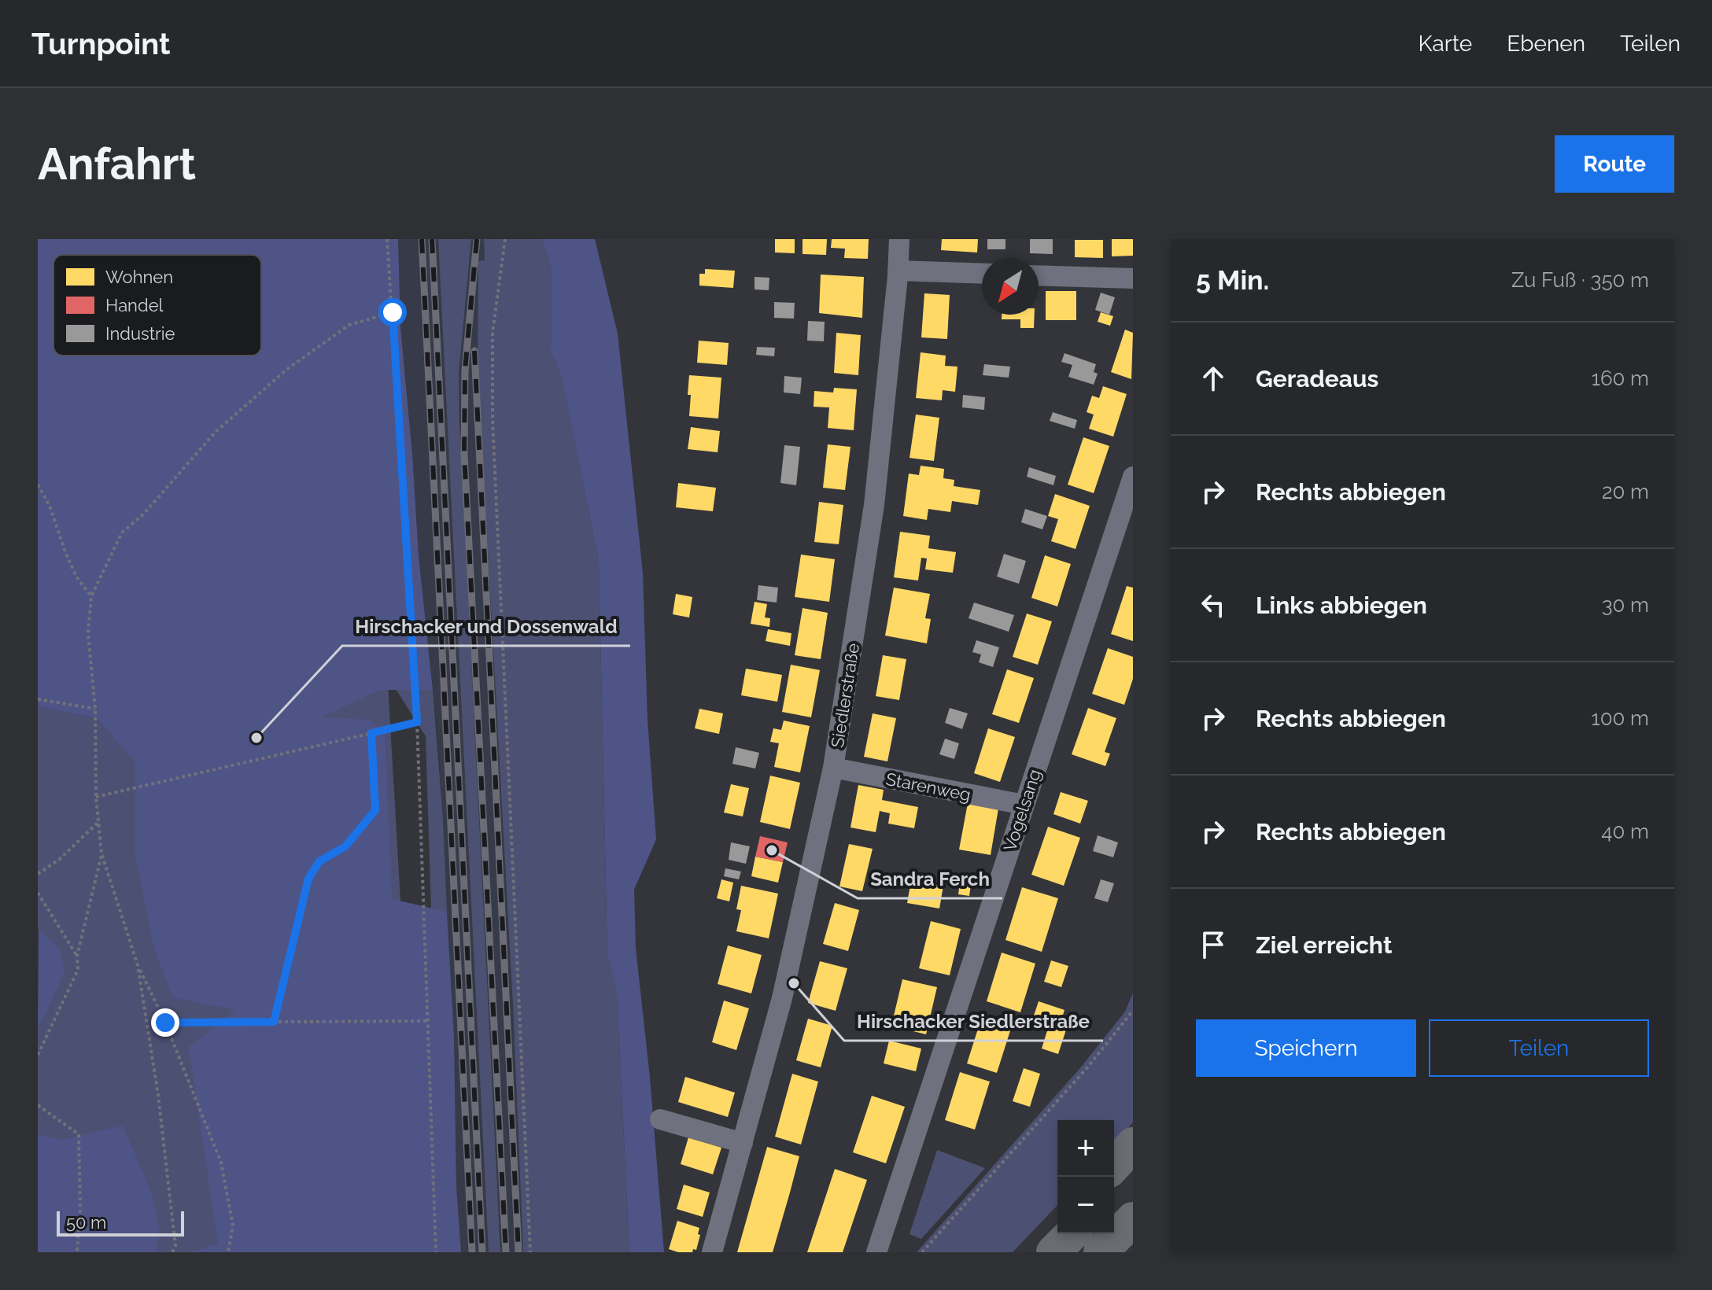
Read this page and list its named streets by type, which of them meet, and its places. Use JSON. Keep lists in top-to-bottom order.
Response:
{
  "streets": {
    "street": ["Siedlerstraße", "Starenweg", "Vogelsang"]
  },
  "crossings": [
    ["Siedlerstraße", "Starenweg"],
    ["Starenweg", "Vogelsang"]
  ],
  "places": ["Hirschacker und Dossenwald", "Sandra Ferch", "Hirschacker Siedlerstraße"],
  "legend": ["Wohnen", "Handel", "Industrie"],
  "scale_bar": "50 m",
  "north": "bottom left",
  "page": {
    "header": "Turnpoint",
    "nav": ["Karte", "Ebenen", "Teilen"],
    "buttons": [
      "Route",
      ["Speichern", "Teilen"]
    ],
    "title": "Anfahrt",
    "heading": ["5 Min.", "Zu Fuß · 350 m"],
    "list": [
      ["Geradeaus", "160 m"],
      ["Rechts abbiegen", "20 m"],
      ["Links abbiegen", "30 m"],
      ["Rechts abbiegen", "100 m"],
      ["Rechts abbiegen", "40 m"],
      "Ziel erreicht"
    ],
    "map_buttons": ["+", "−"],
    "scale": "50 m"
  }
}
